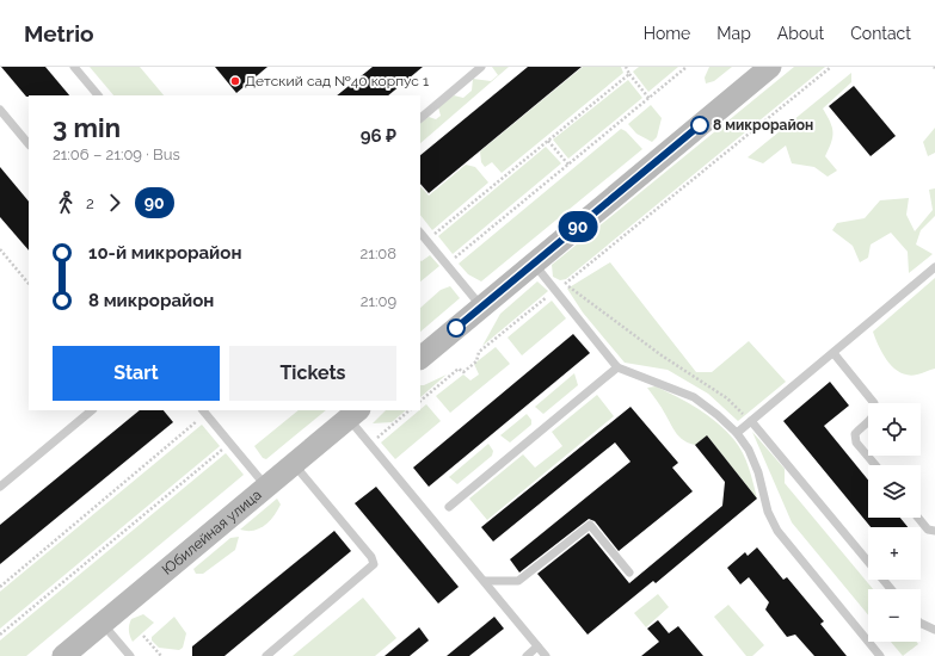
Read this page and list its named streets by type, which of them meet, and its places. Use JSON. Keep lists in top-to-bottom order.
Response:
{
  "streets": {
    "main road": ["Юбилейная улица"]
  },
  "places": ["Детский сад №40 корпус 1", "8 микрорайон"],
  "lines": ["bus line 90"],
  "page": {
    "header": "Metrio",
    "nav": [
      "Home",
      "Map",
      "About",
      "Contact"
    ],
    "on_map": "90",
    "heading": ["3 min", "21:06 – 21:09 · Bus", "96 ₽"],
    "legs": ["2", "90"],
    "list": [
      {
        "name": "10-й микрорайон",
        "value": "21:08"
      },
      {
        "name": "8 микрорайон",
        "value": "21:09"
      }
    ],
    "buttons": ["Start", "Tickets"],
    "map_buttons": ["+", "−"]
  }
}
